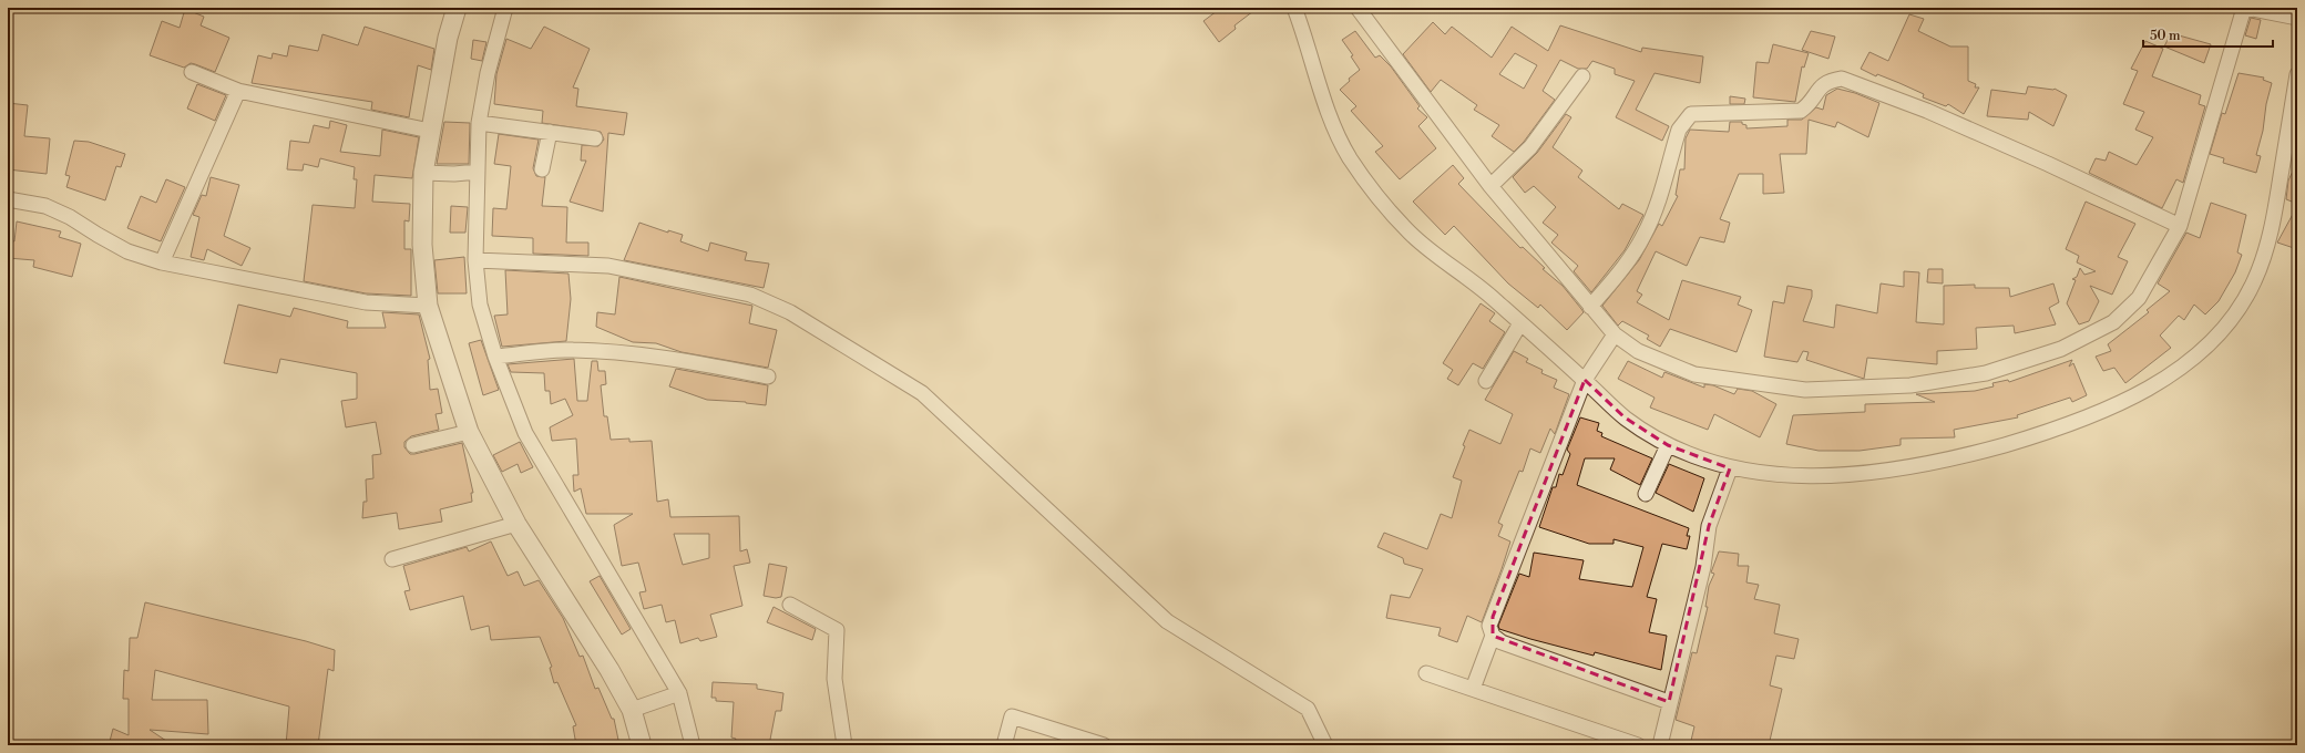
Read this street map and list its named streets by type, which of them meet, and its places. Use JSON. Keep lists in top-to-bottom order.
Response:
{
  "scale_bar": "50 m"
}
